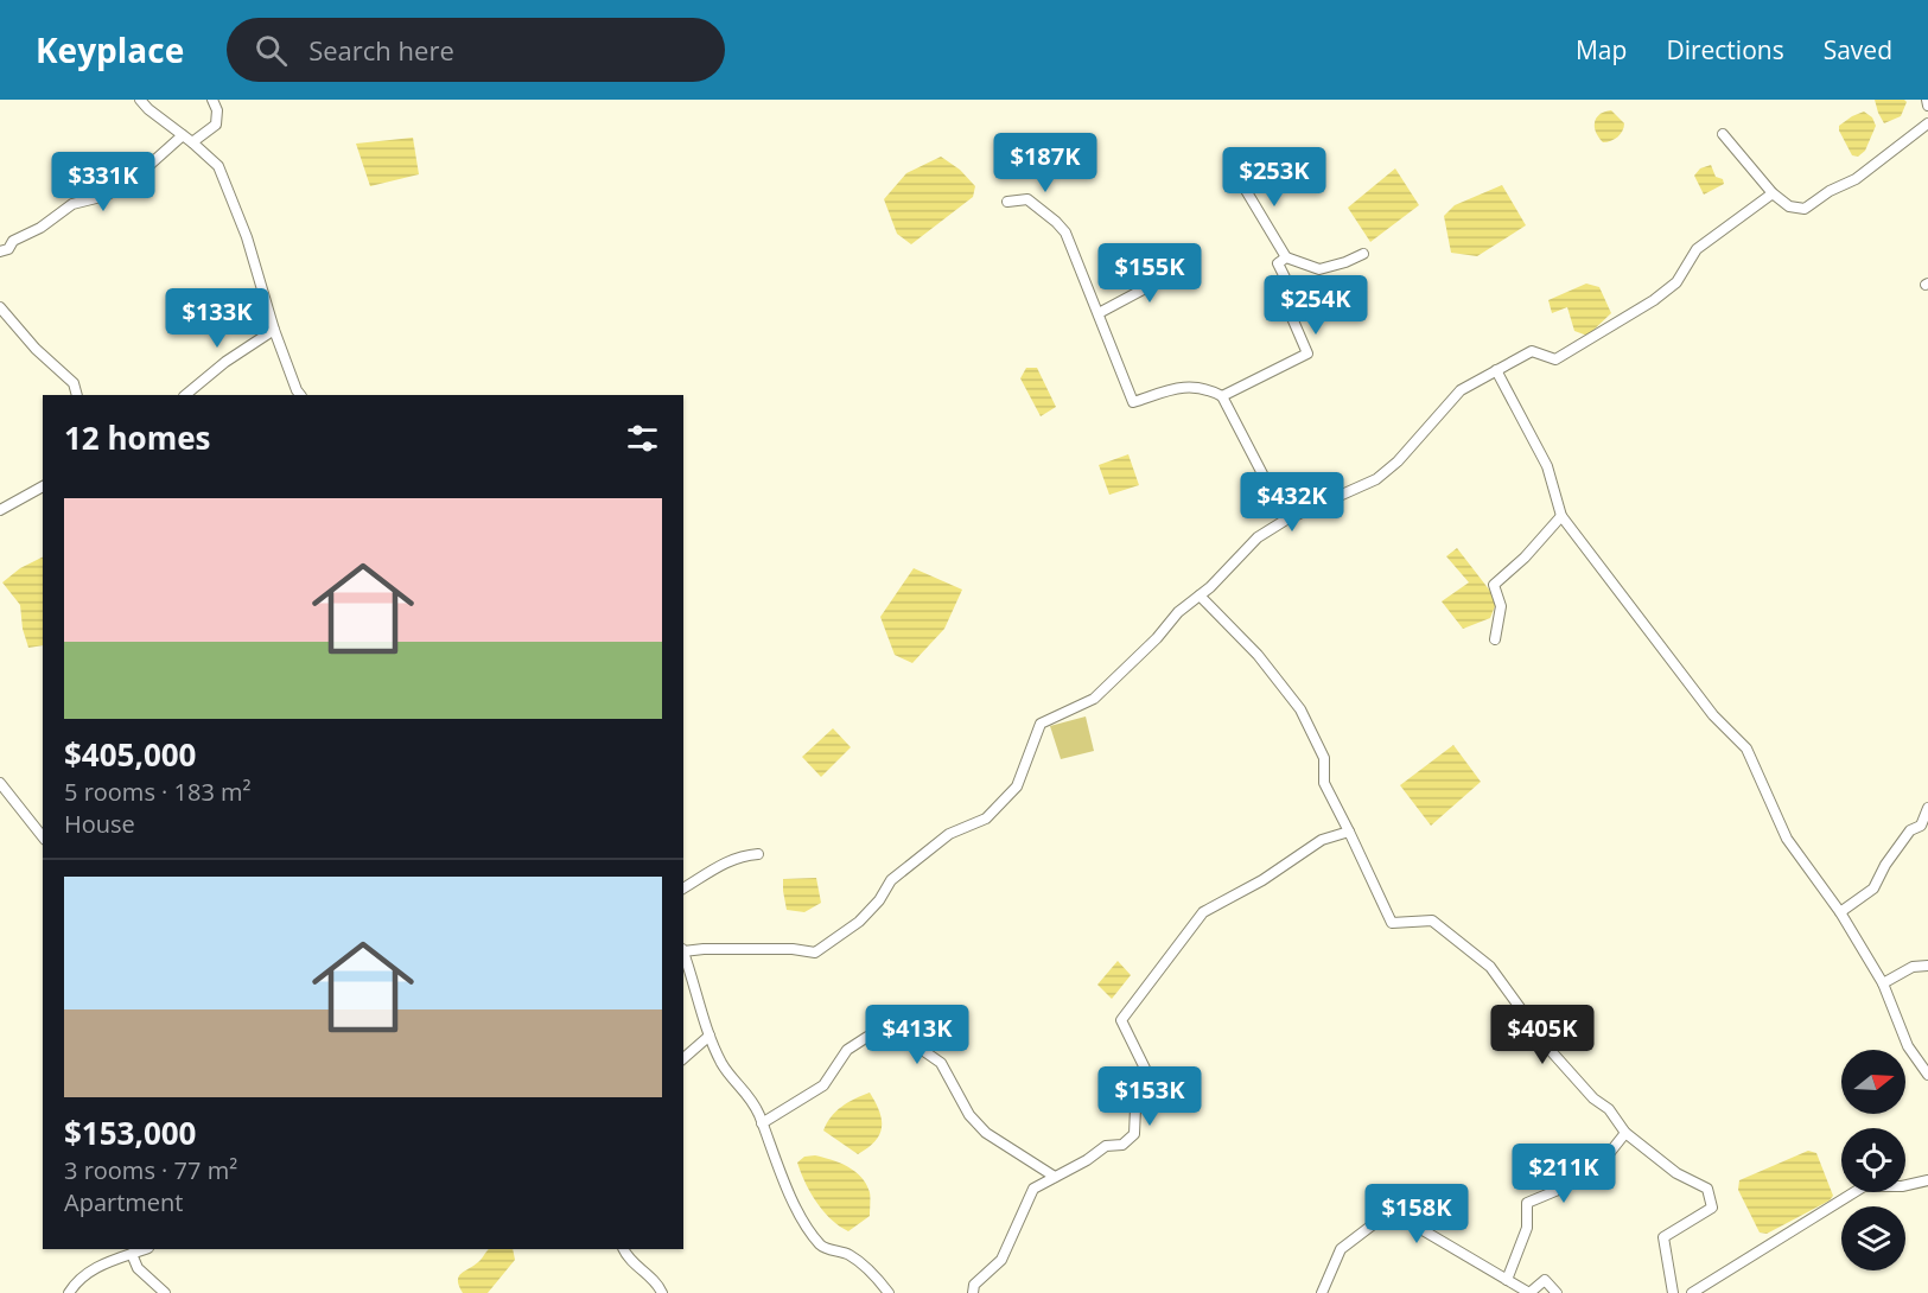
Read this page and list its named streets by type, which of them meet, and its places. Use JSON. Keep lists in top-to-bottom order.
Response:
{
  "north": "right",
  "page": {
    "header": "Keyplace",
    "search": "Search here",
    "nav": ["Map", "Directions", "Saved"],
    "price": [
      "$187K",
      "$253K",
      "$331K",
      "$155K",
      "$254K",
      "$133K",
      "$432K",
      "$413K",
      "$405K",
      "$153K",
      "$211K",
      "$158K"
    ],
    "heading": "12 homes",
    "list": [
      {
        "name": "$405,000",
        "note": "5 rooms · 183 m² · House"
      },
      {
        "name": "$153,000",
        "note": "3 rooms · 77 m² · Apartment"
      }
    ]
  }
}
